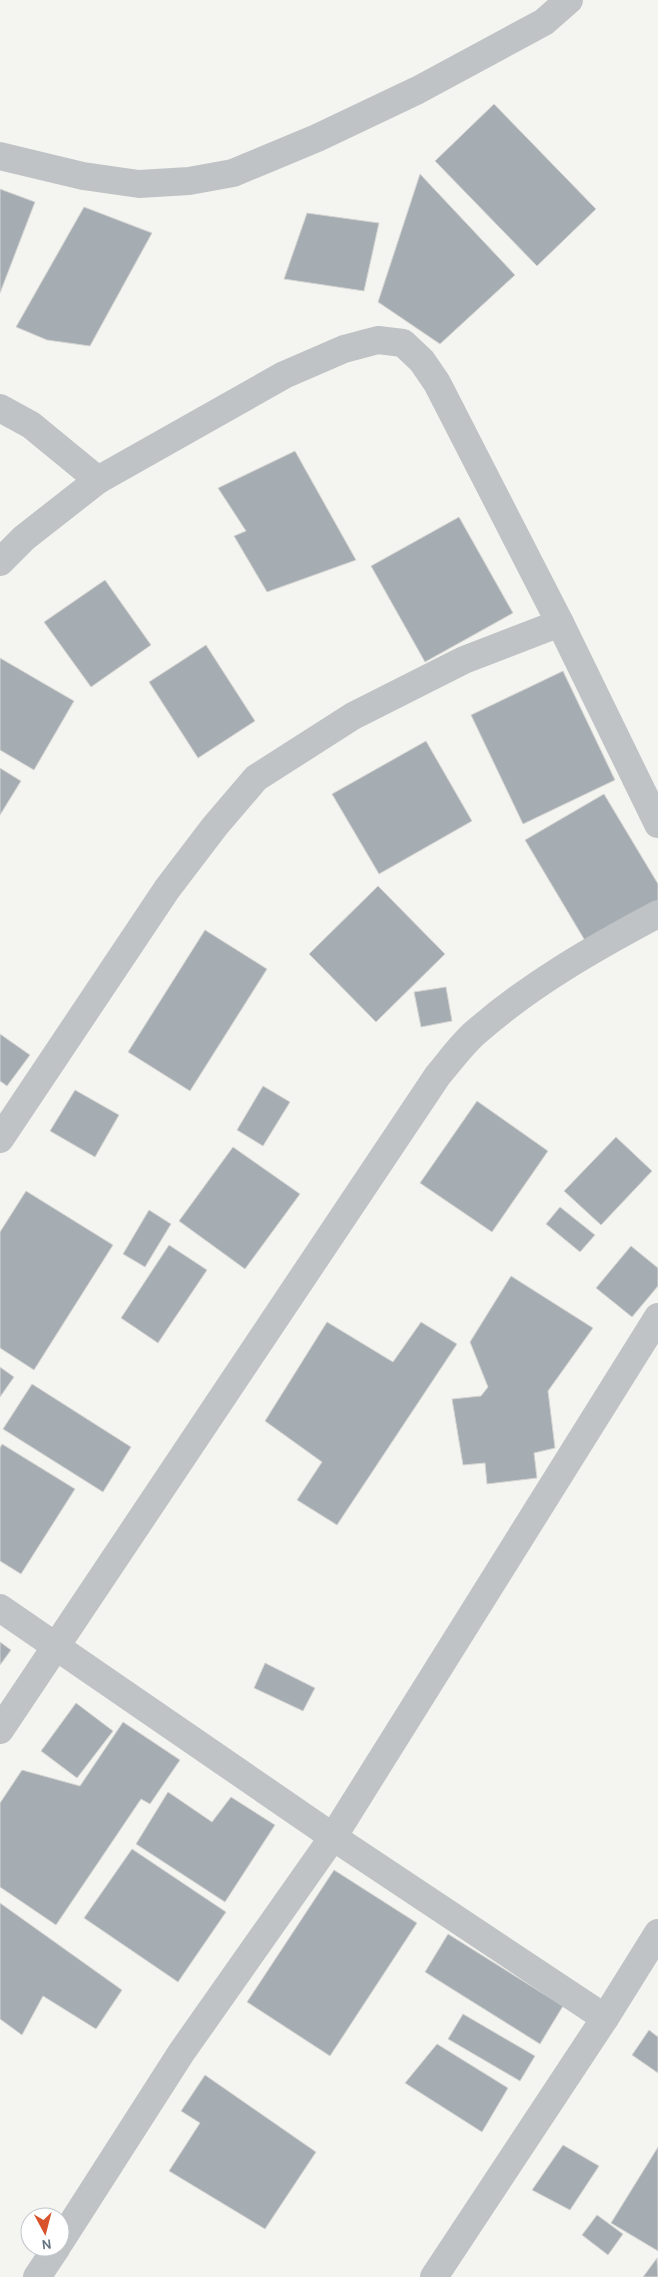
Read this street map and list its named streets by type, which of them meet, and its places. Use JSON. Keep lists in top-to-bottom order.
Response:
{
  "north": "bottom"
}
